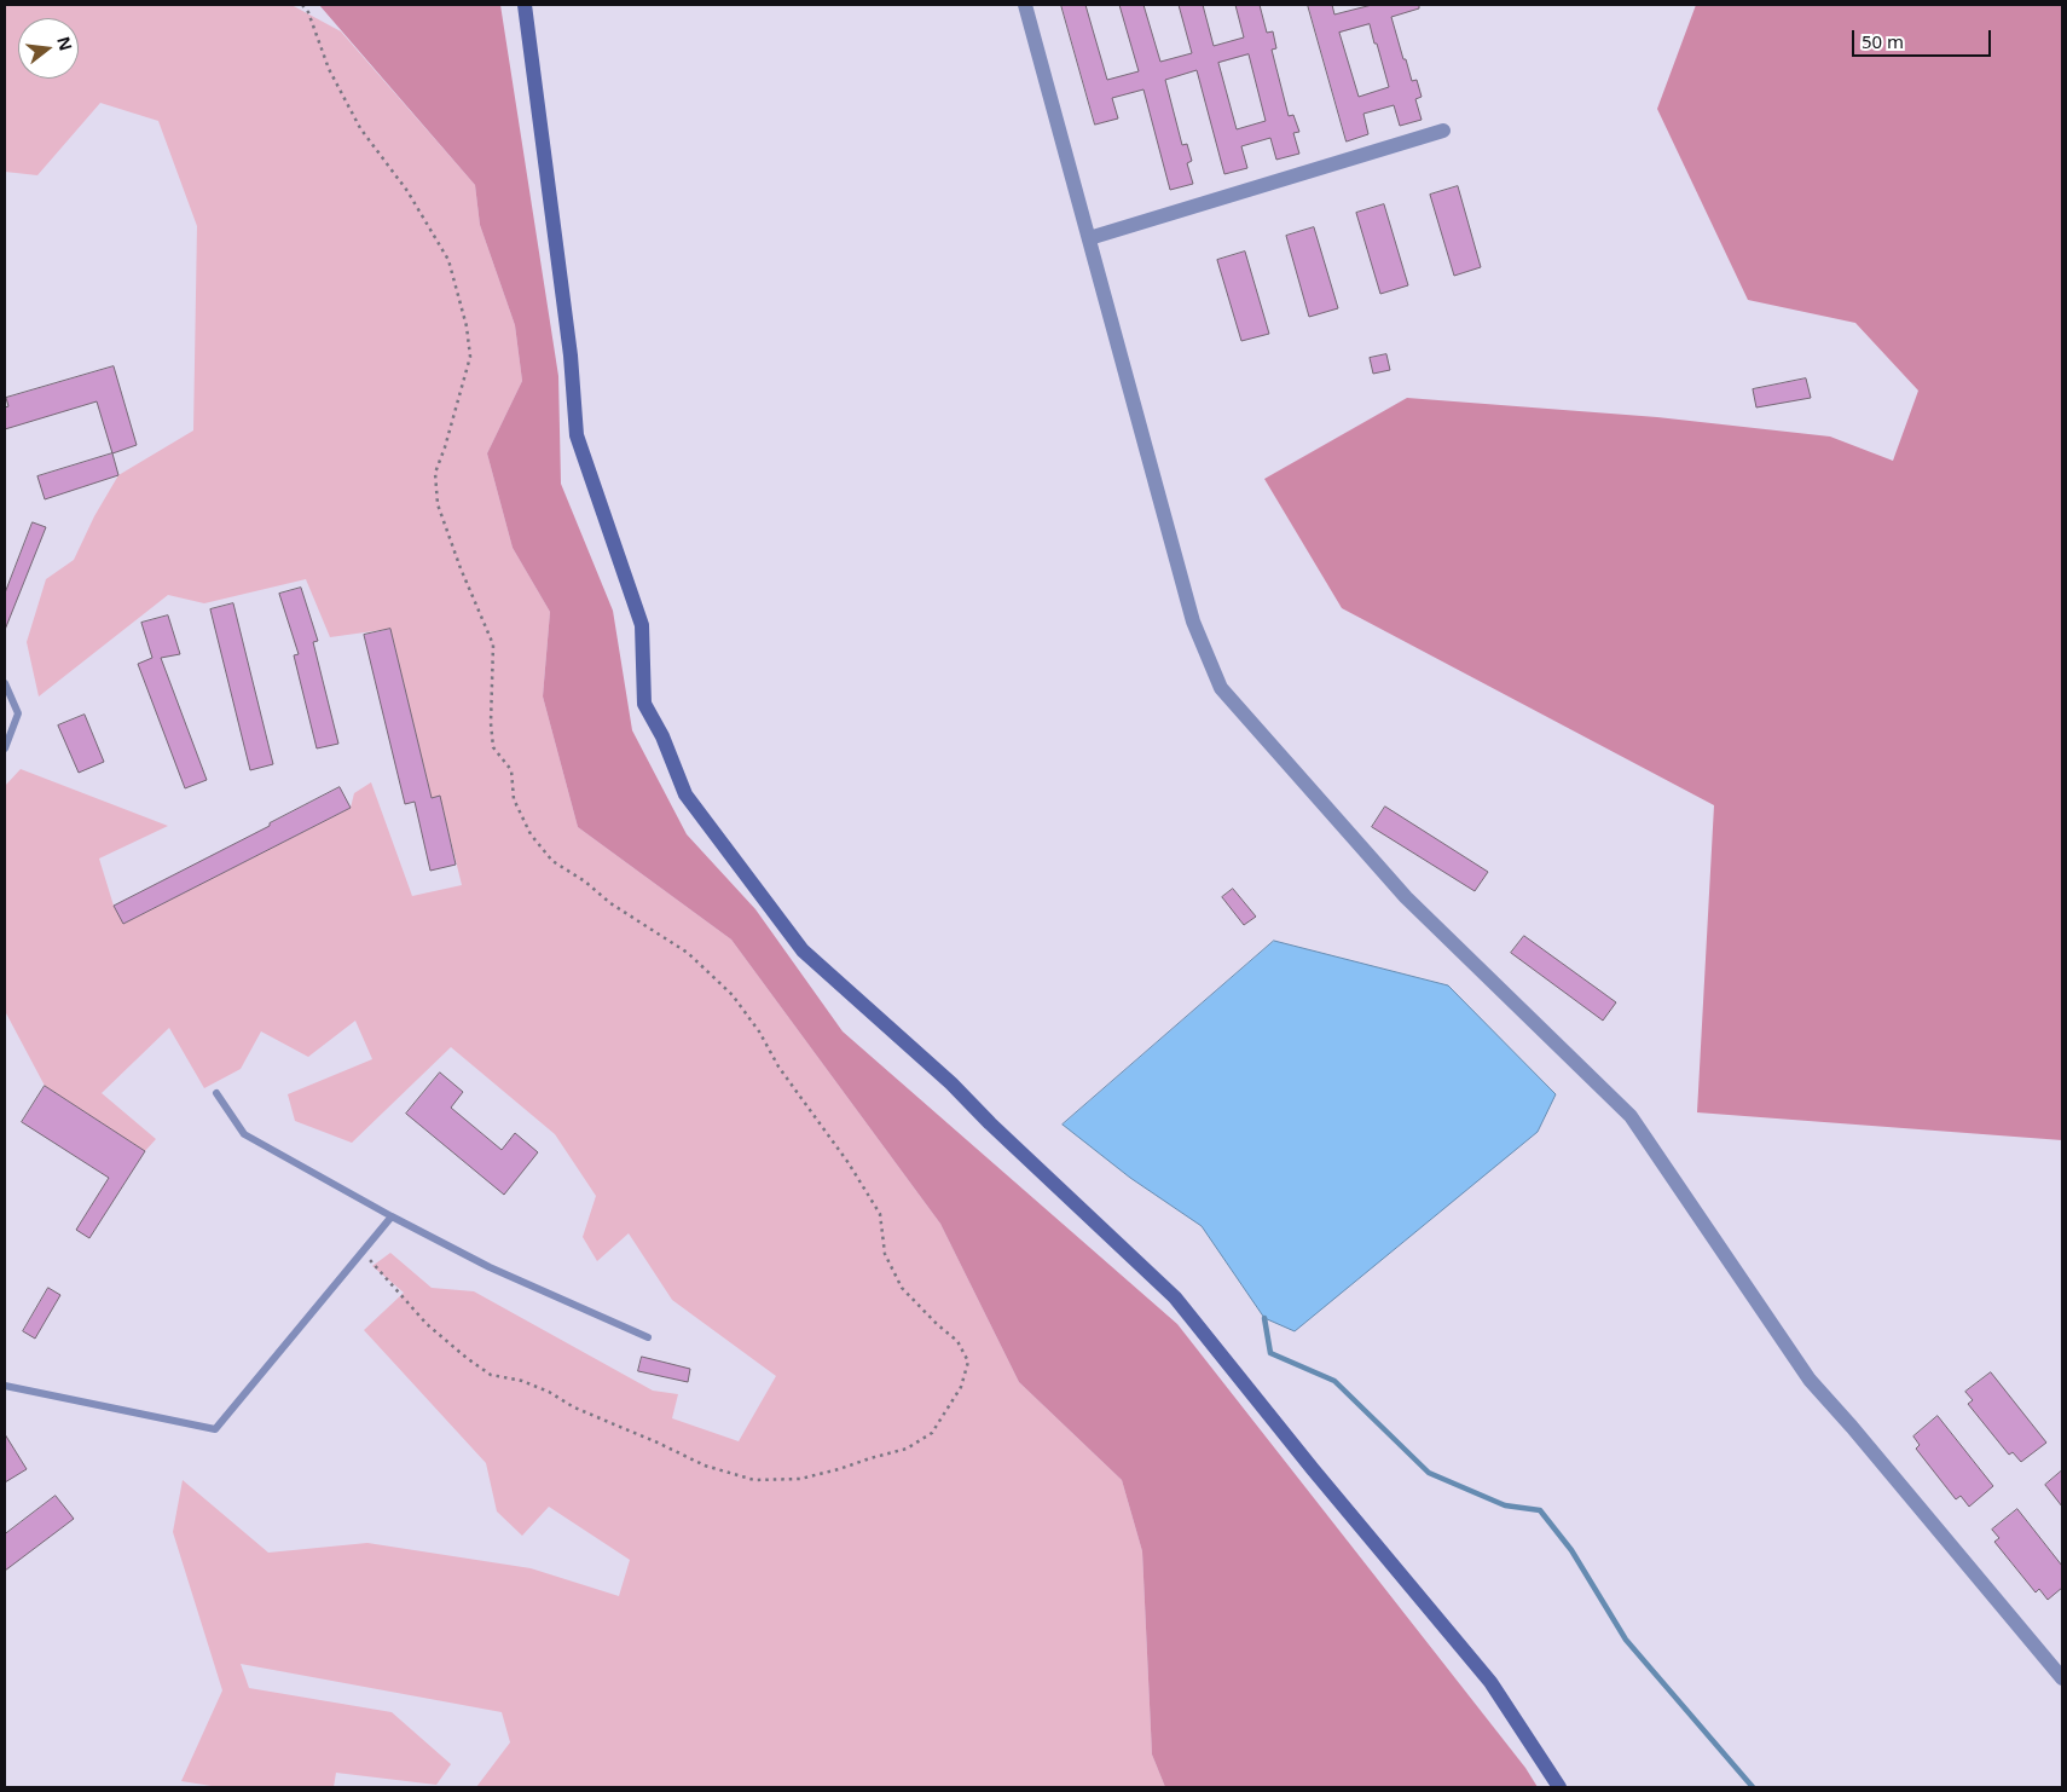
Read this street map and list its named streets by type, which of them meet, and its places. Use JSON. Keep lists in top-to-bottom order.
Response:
{
  "scale_bar": "50 m",
  "north": "right"
}
